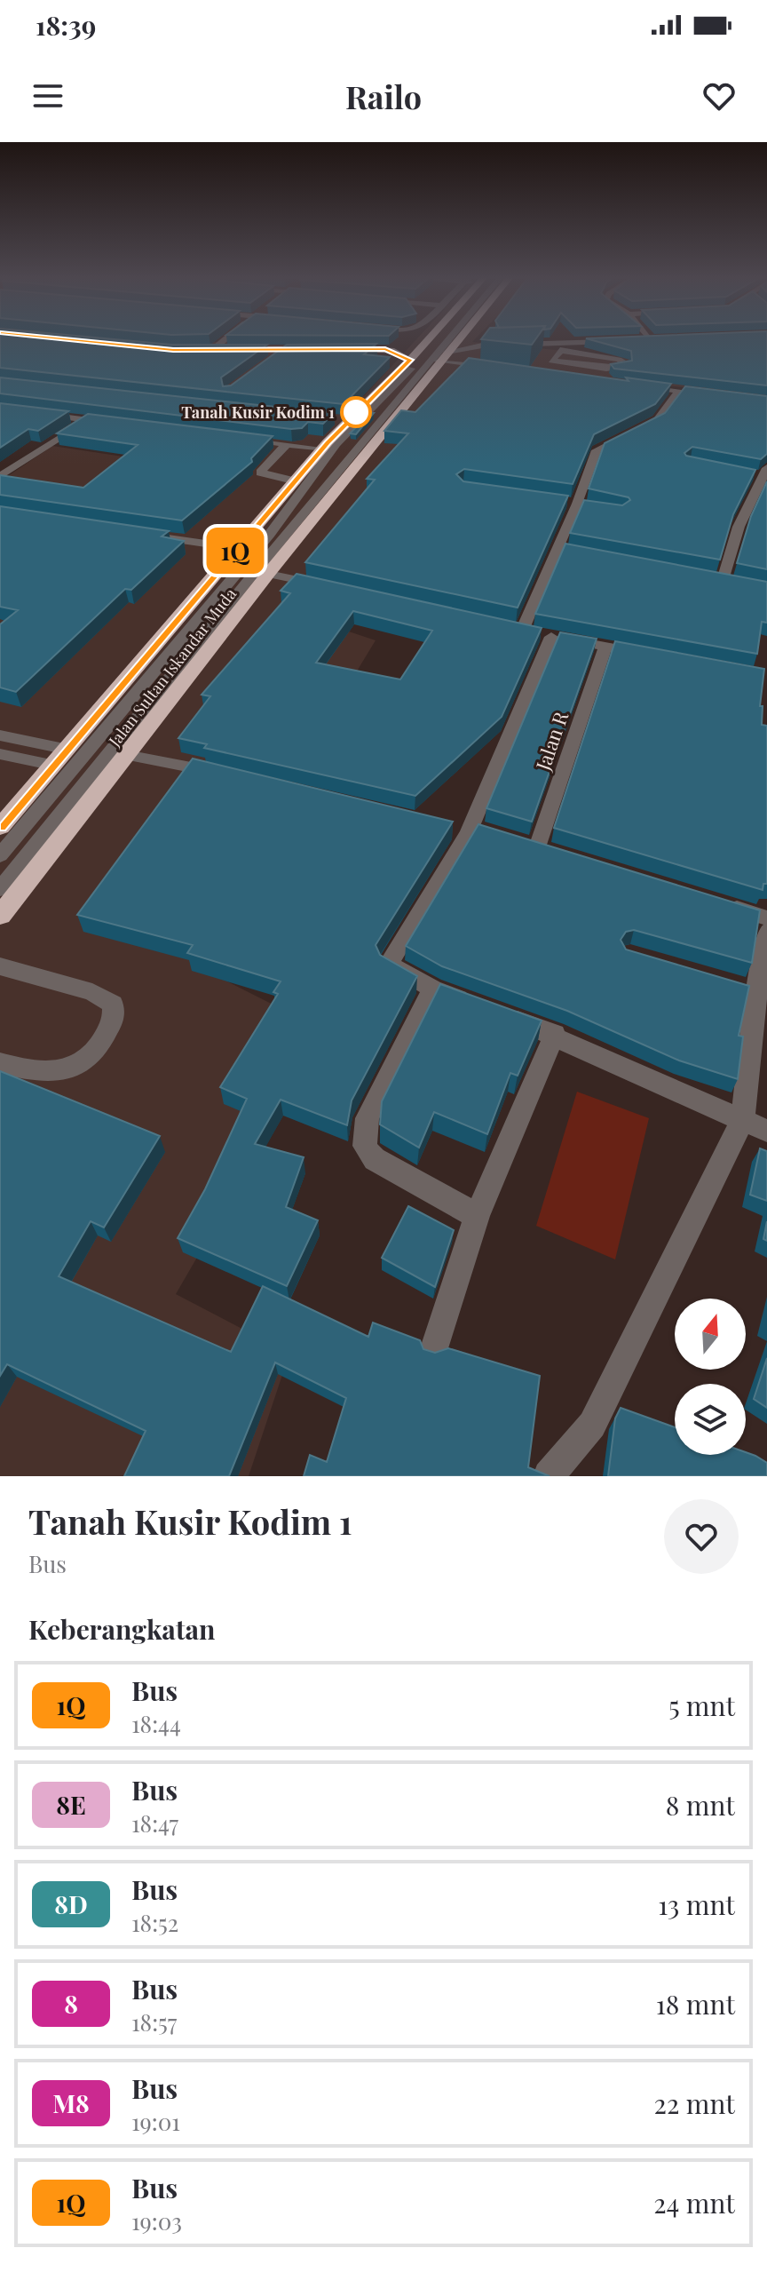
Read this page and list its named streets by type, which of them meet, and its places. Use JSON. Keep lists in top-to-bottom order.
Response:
{
  "streets": {
    "highway": ["Jalan Sultan Iskandar Muda"],
    "street": ["Jalan R"]
  },
  "places": ["Tanah Kusir Kodim 1"],
  "lines": ["bus line 1Q"],
  "north": "top",
  "page": {
    "status": "18:39",
    "header": "Railo",
    "on_map": "1Q",
    "heading": [
      ["Tanah Kusir Kodim 1", "Bus"],
      "Keberangkatan"
    ],
    "list": [
      {
        "mark": "1Q",
        "name": "Bus",
        "note": "18:44",
        "value": "5 mnt"
      },
      {
        "mark": "8E",
        "name": "Bus",
        "note": "18:47",
        "value": "8 mnt"
      },
      {
        "mark": "8D",
        "name": "Bus",
        "note": "18:52",
        "value": "13 mnt"
      },
      {
        "mark": "8",
        "name": "Bus",
        "note": "18:57",
        "value": "18 mnt"
      },
      {
        "mark": "M8",
        "name": "Bus",
        "note": "19:01",
        "value": "22 mnt"
      },
      {
        "mark": "1Q",
        "name": "Bus",
        "note": "19:03",
        "value": "24 mnt"
      }
    ]
  }
}
